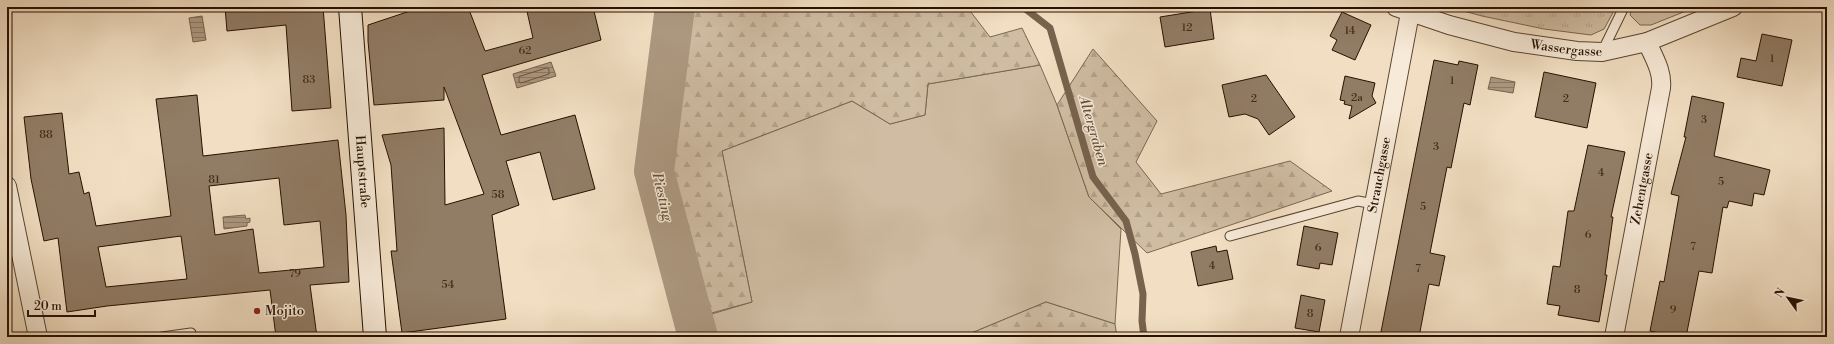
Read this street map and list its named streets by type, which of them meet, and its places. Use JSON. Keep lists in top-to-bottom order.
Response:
{
  "streets": {
    "main road": ["Hauptstraße"],
    "street": ["Wassergasse", "Strauchgasse", "Zehentgasse"]
  },
  "crossings": [
    ["Wassergasse", "Strauchgasse"],
    ["Wassergasse", "Zehentgasse"]
  ],
  "water": ["Altergraben", "Piesting"],
  "places": ["Mojito"],
  "house_numbers": [
    "12",
    "14",
    "62",
    "1",
    "83",
    "1",
    "2a",
    "2",
    "2",
    "3",
    "88",
    "3",
    "4",
    "81",
    "5",
    "58",
    "5",
    "6",
    "7",
    "6",
    "4",
    "7",
    "79",
    "54",
    "8",
    "9",
    "8"
  ],
  "scale_bar": "20 m",
  "north": "top left"
}
